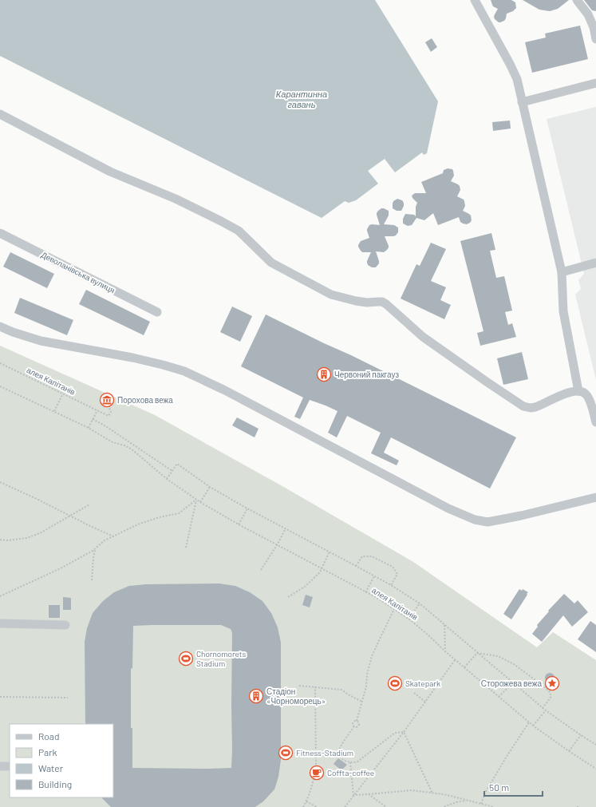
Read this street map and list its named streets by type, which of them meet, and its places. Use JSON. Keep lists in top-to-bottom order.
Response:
{
  "streets": {
    "street": ["Деволанівська вулиця"],
    "path": ["алея Капітанів"]
  },
  "water": ["Карантинна гавань"],
  "places": {
    "building": ["Червоний пакгауз", "Стадіон «Чорноморець»"],
    "museum": ["Порохова вежа"],
    "sports": ["Chornomorets Stadium", "Skatepark", "Fitness-Stadium"],
    "place": ["Сторожева вежа"],
    "cafe": ["Coffta-coffee"]
  },
  "legend": [
    "Road",
    "Park",
    "Water",
    "Building"
  ],
  "scale_bar": "50 m"
}
